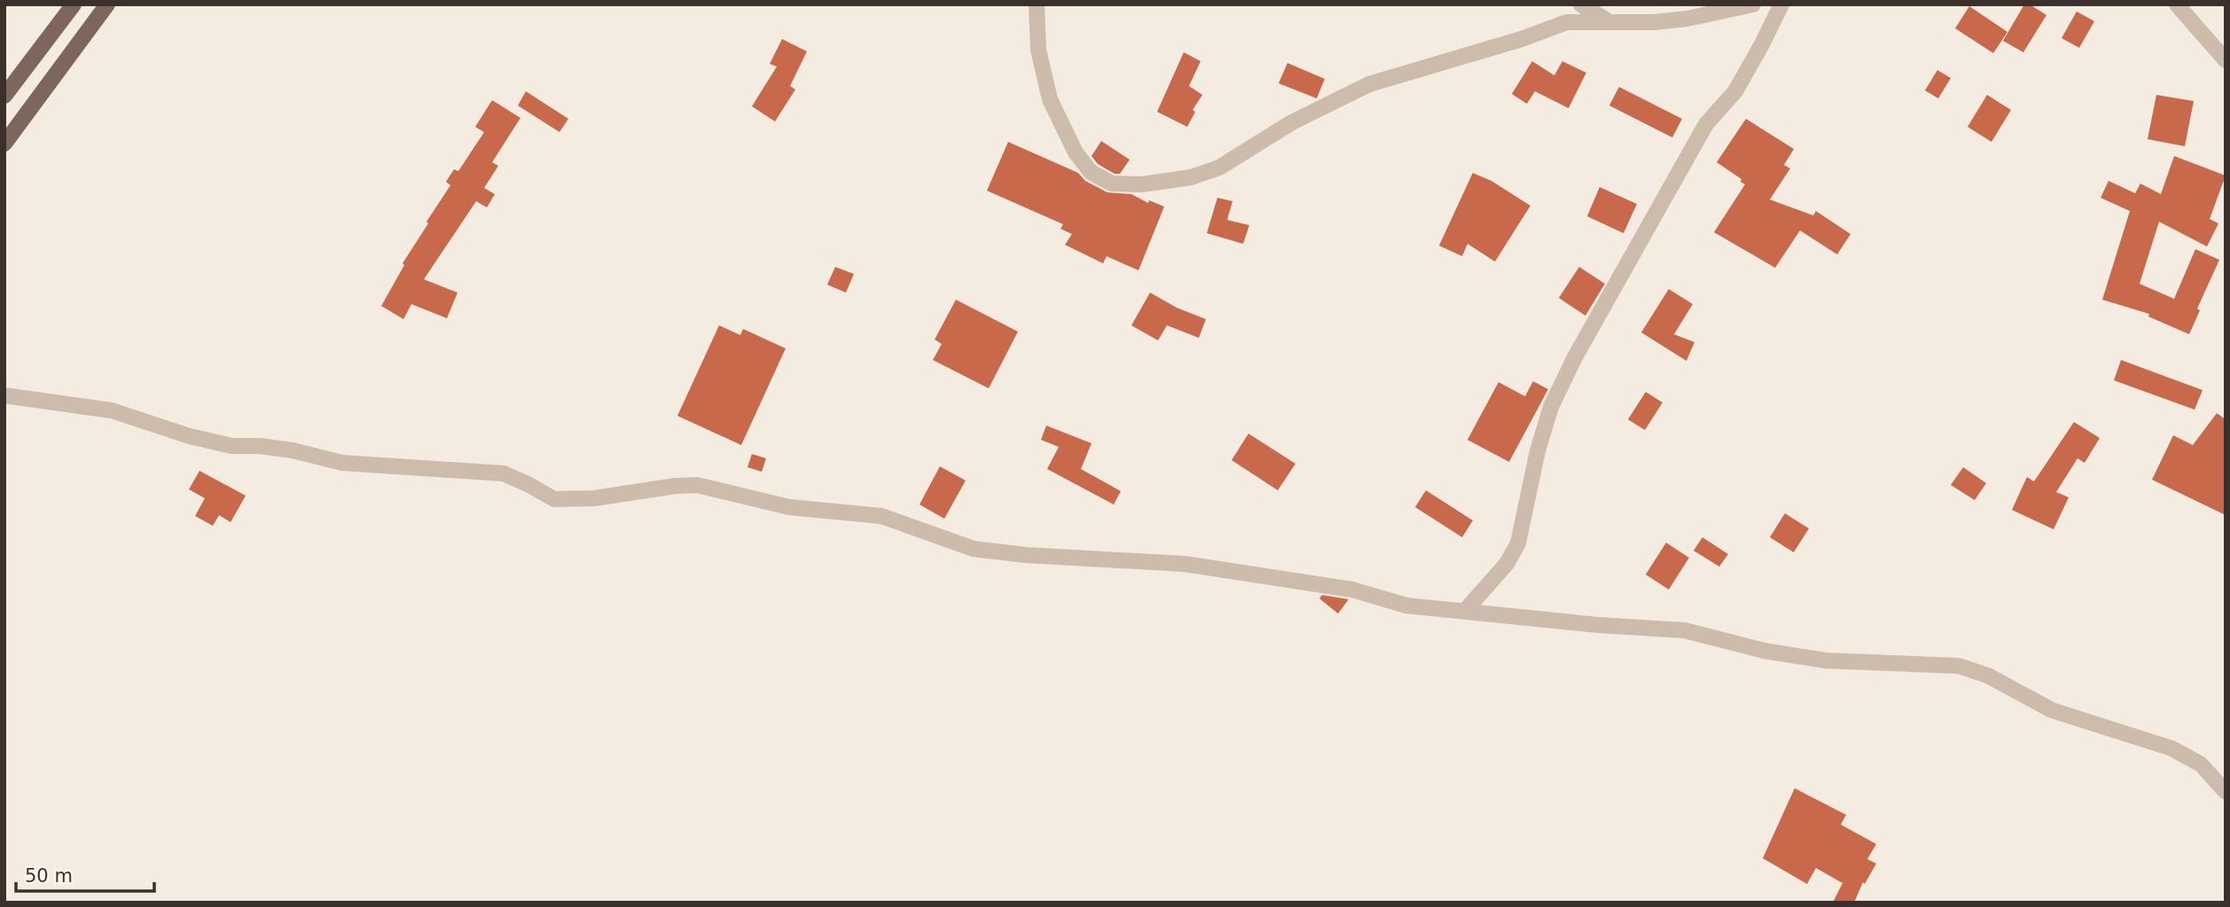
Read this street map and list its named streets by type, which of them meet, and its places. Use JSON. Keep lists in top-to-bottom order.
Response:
{
  "scale_bar": "50 m"
}
